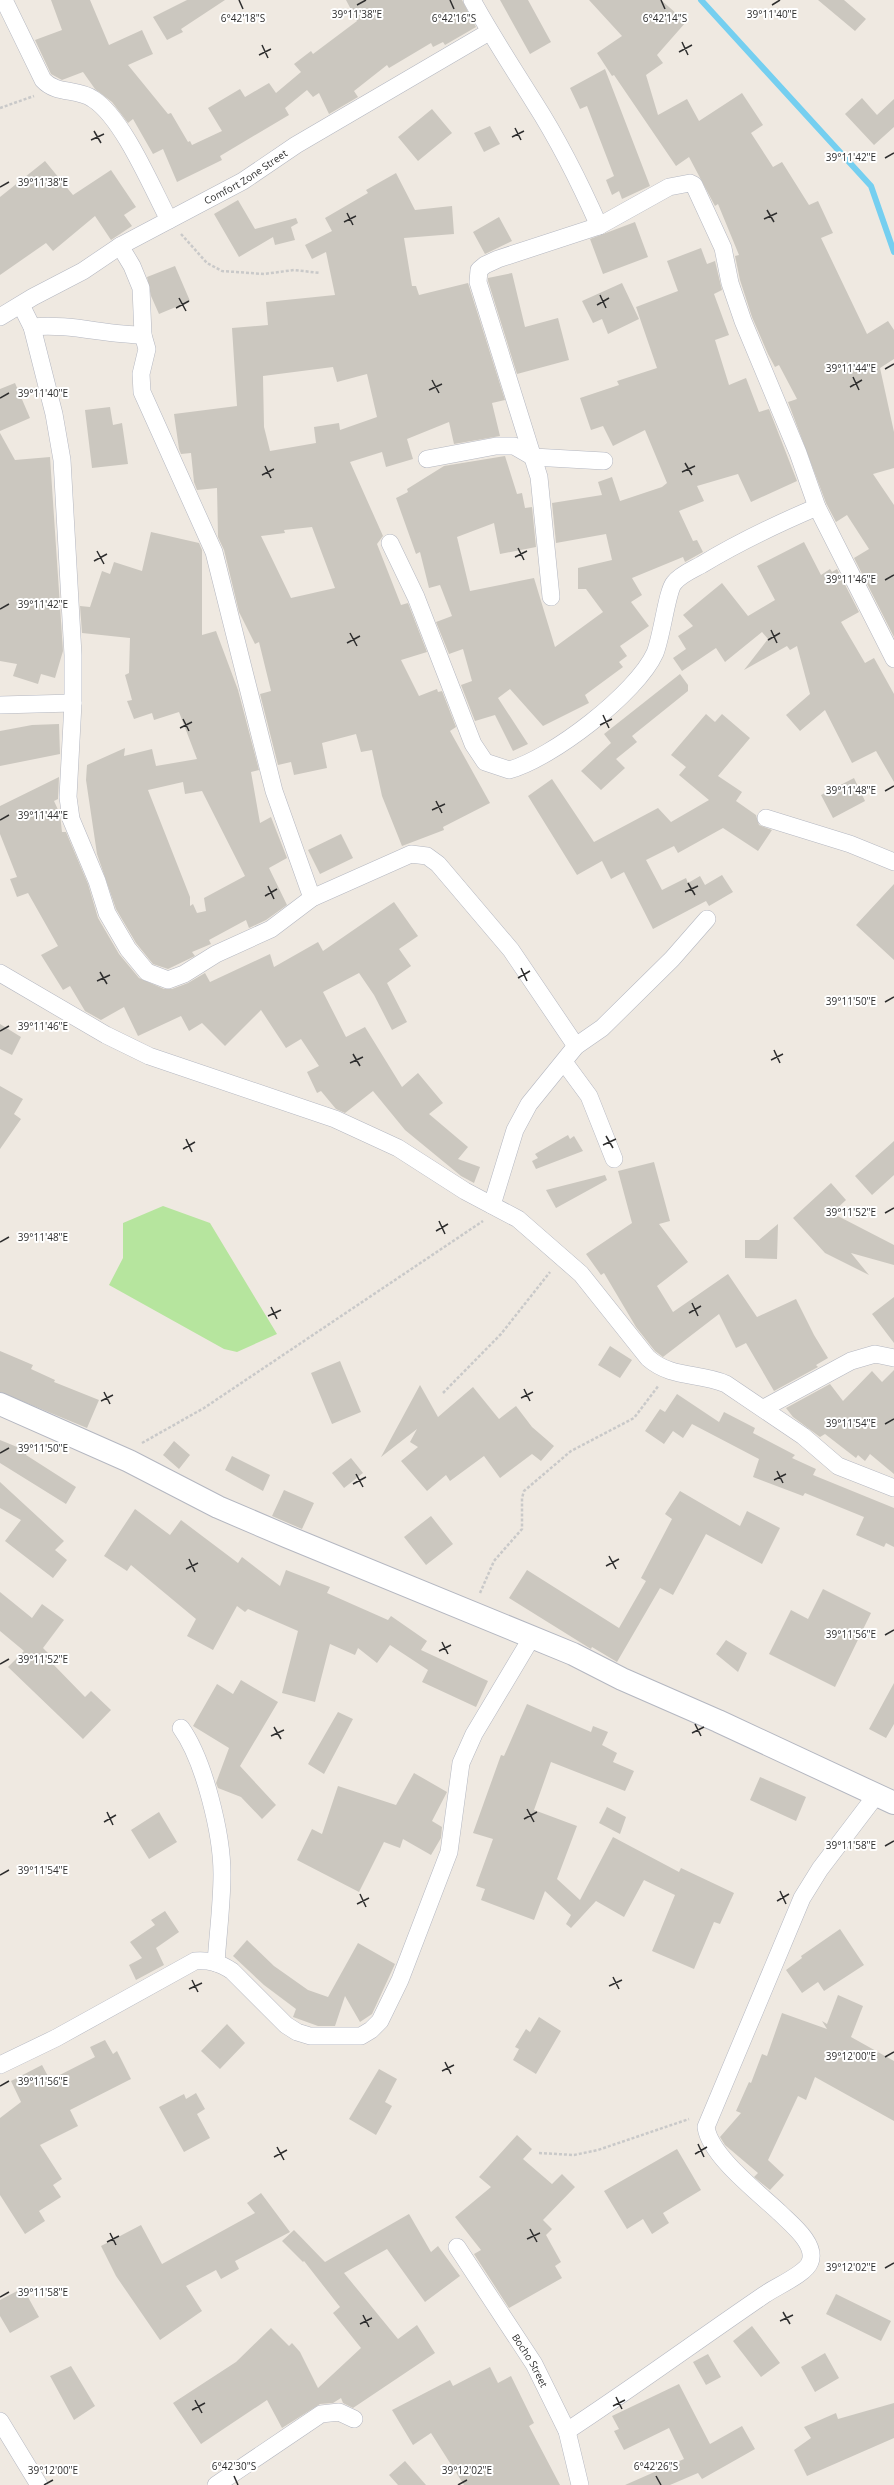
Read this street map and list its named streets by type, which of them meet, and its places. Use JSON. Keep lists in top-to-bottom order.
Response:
{
  "streets": {
    "street": ["Comfort Zone Street", "Bocho Street"]
  },
  "coordinates": [
    "39°11'38\"E",
    "39°11'40\"E",
    "6°42'18\"S",
    "6°42'16\"S",
    "6°42'14\"S",
    "39°11'42\"E",
    "39°11'44\"E",
    "39°11'46\"E",
    "39°11'48\"E",
    "39°11'50\"E",
    "39°11'52\"E",
    "39°11'54\"E",
    "39°11'56\"E",
    "39°11'58\"E",
    "39°12'00\"E",
    "39°12'02\"E",
    "6°42'30\"S",
    "6°42'26\"S"
  ]
}
